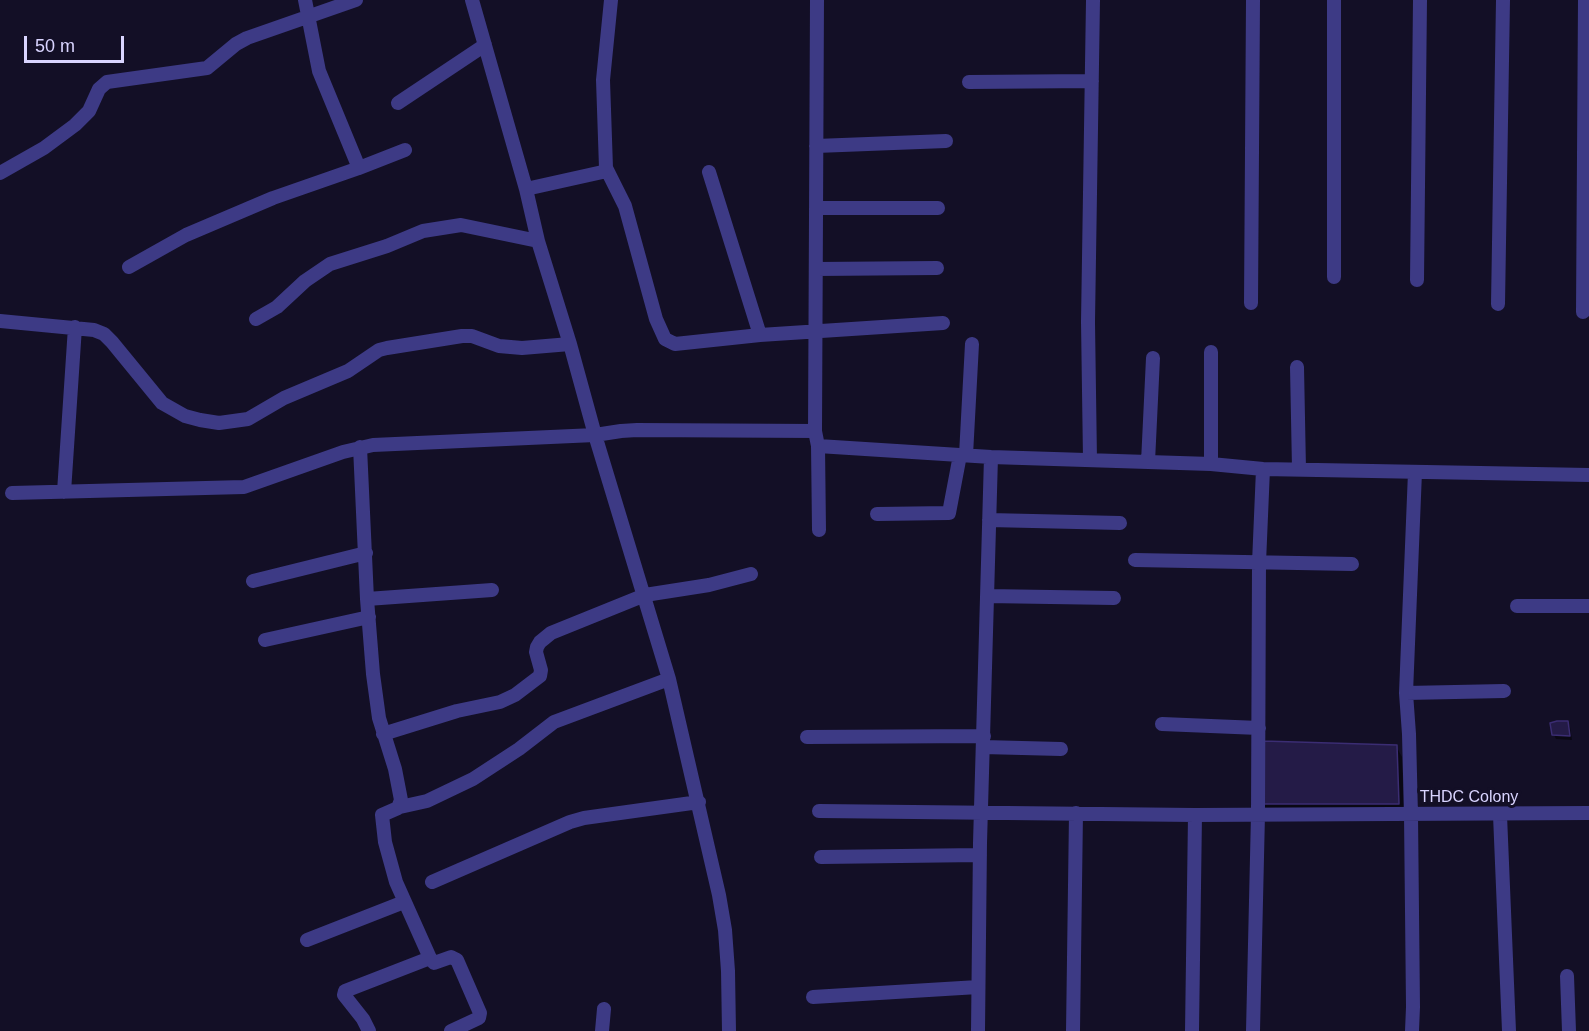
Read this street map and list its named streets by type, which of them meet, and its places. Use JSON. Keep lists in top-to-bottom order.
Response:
{
  "streets": {
    "street": ["THDC Colony"]
  },
  "scale_bar": "50 m"
}
